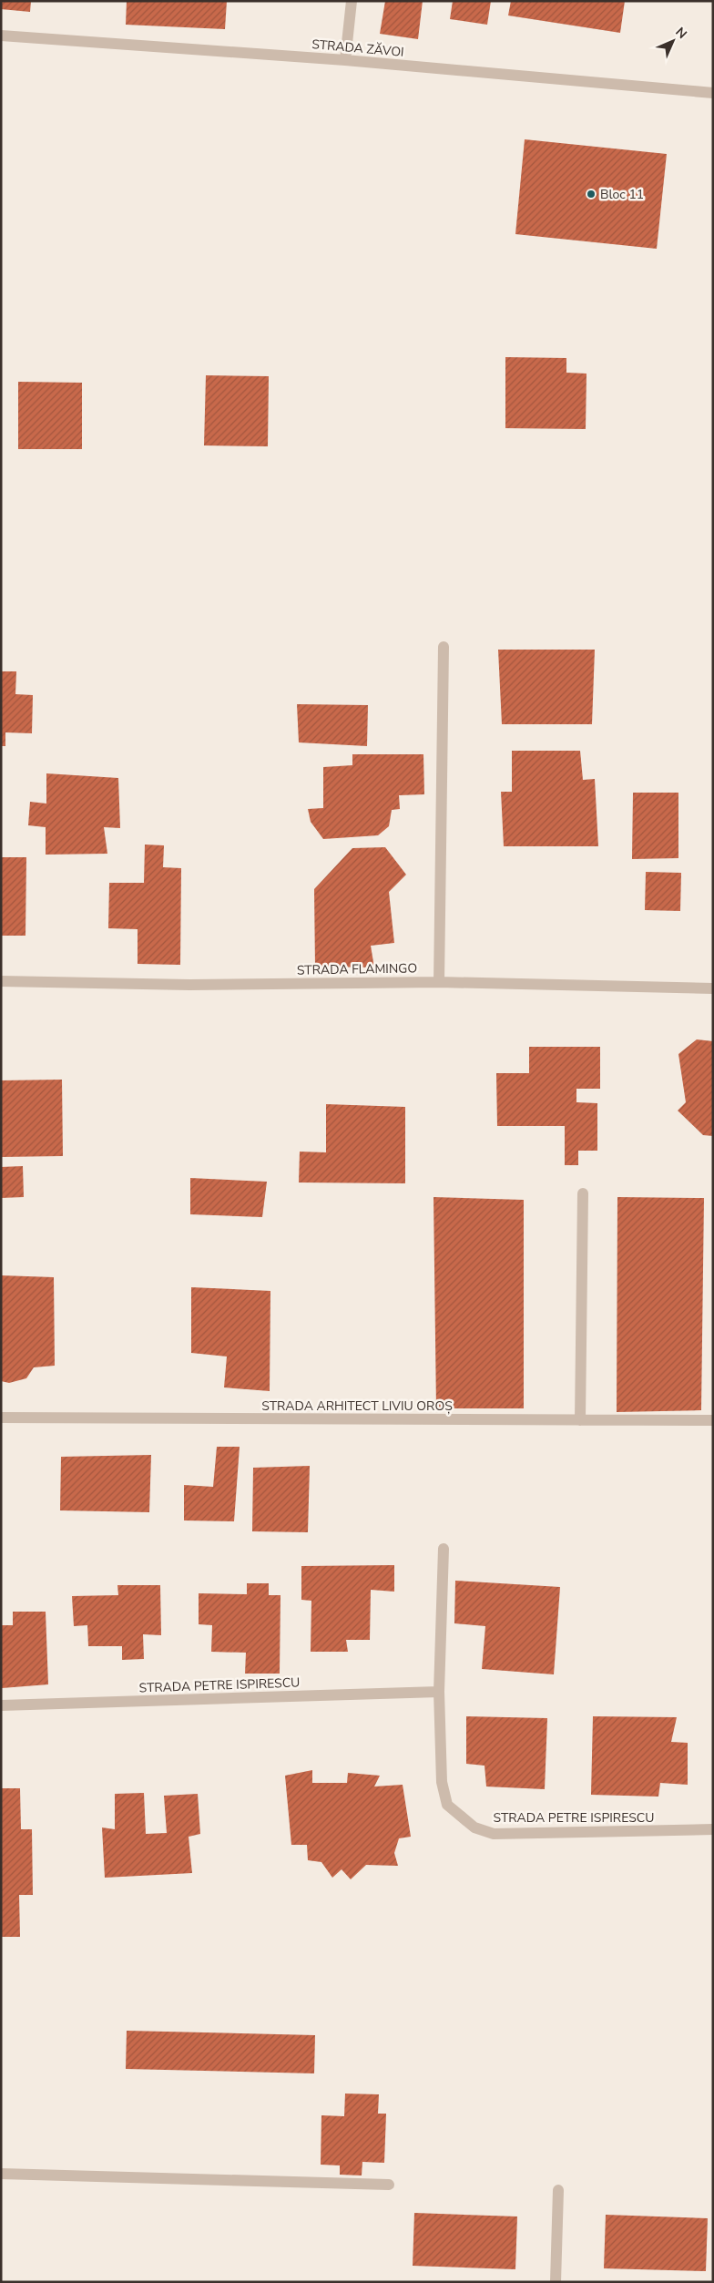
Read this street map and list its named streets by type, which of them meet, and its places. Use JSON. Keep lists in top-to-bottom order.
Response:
{
  "streets": {
    "street": [
      "STRADA ZĂVOI",
      "STRADA FLAMINGO",
      "STRADA ARHITECT LIVIU OROȘ",
      "STRADA PETRE ISPIRESCU"
    ]
  },
  "places": ["Bloc 11"],
  "north": "top right"
}
